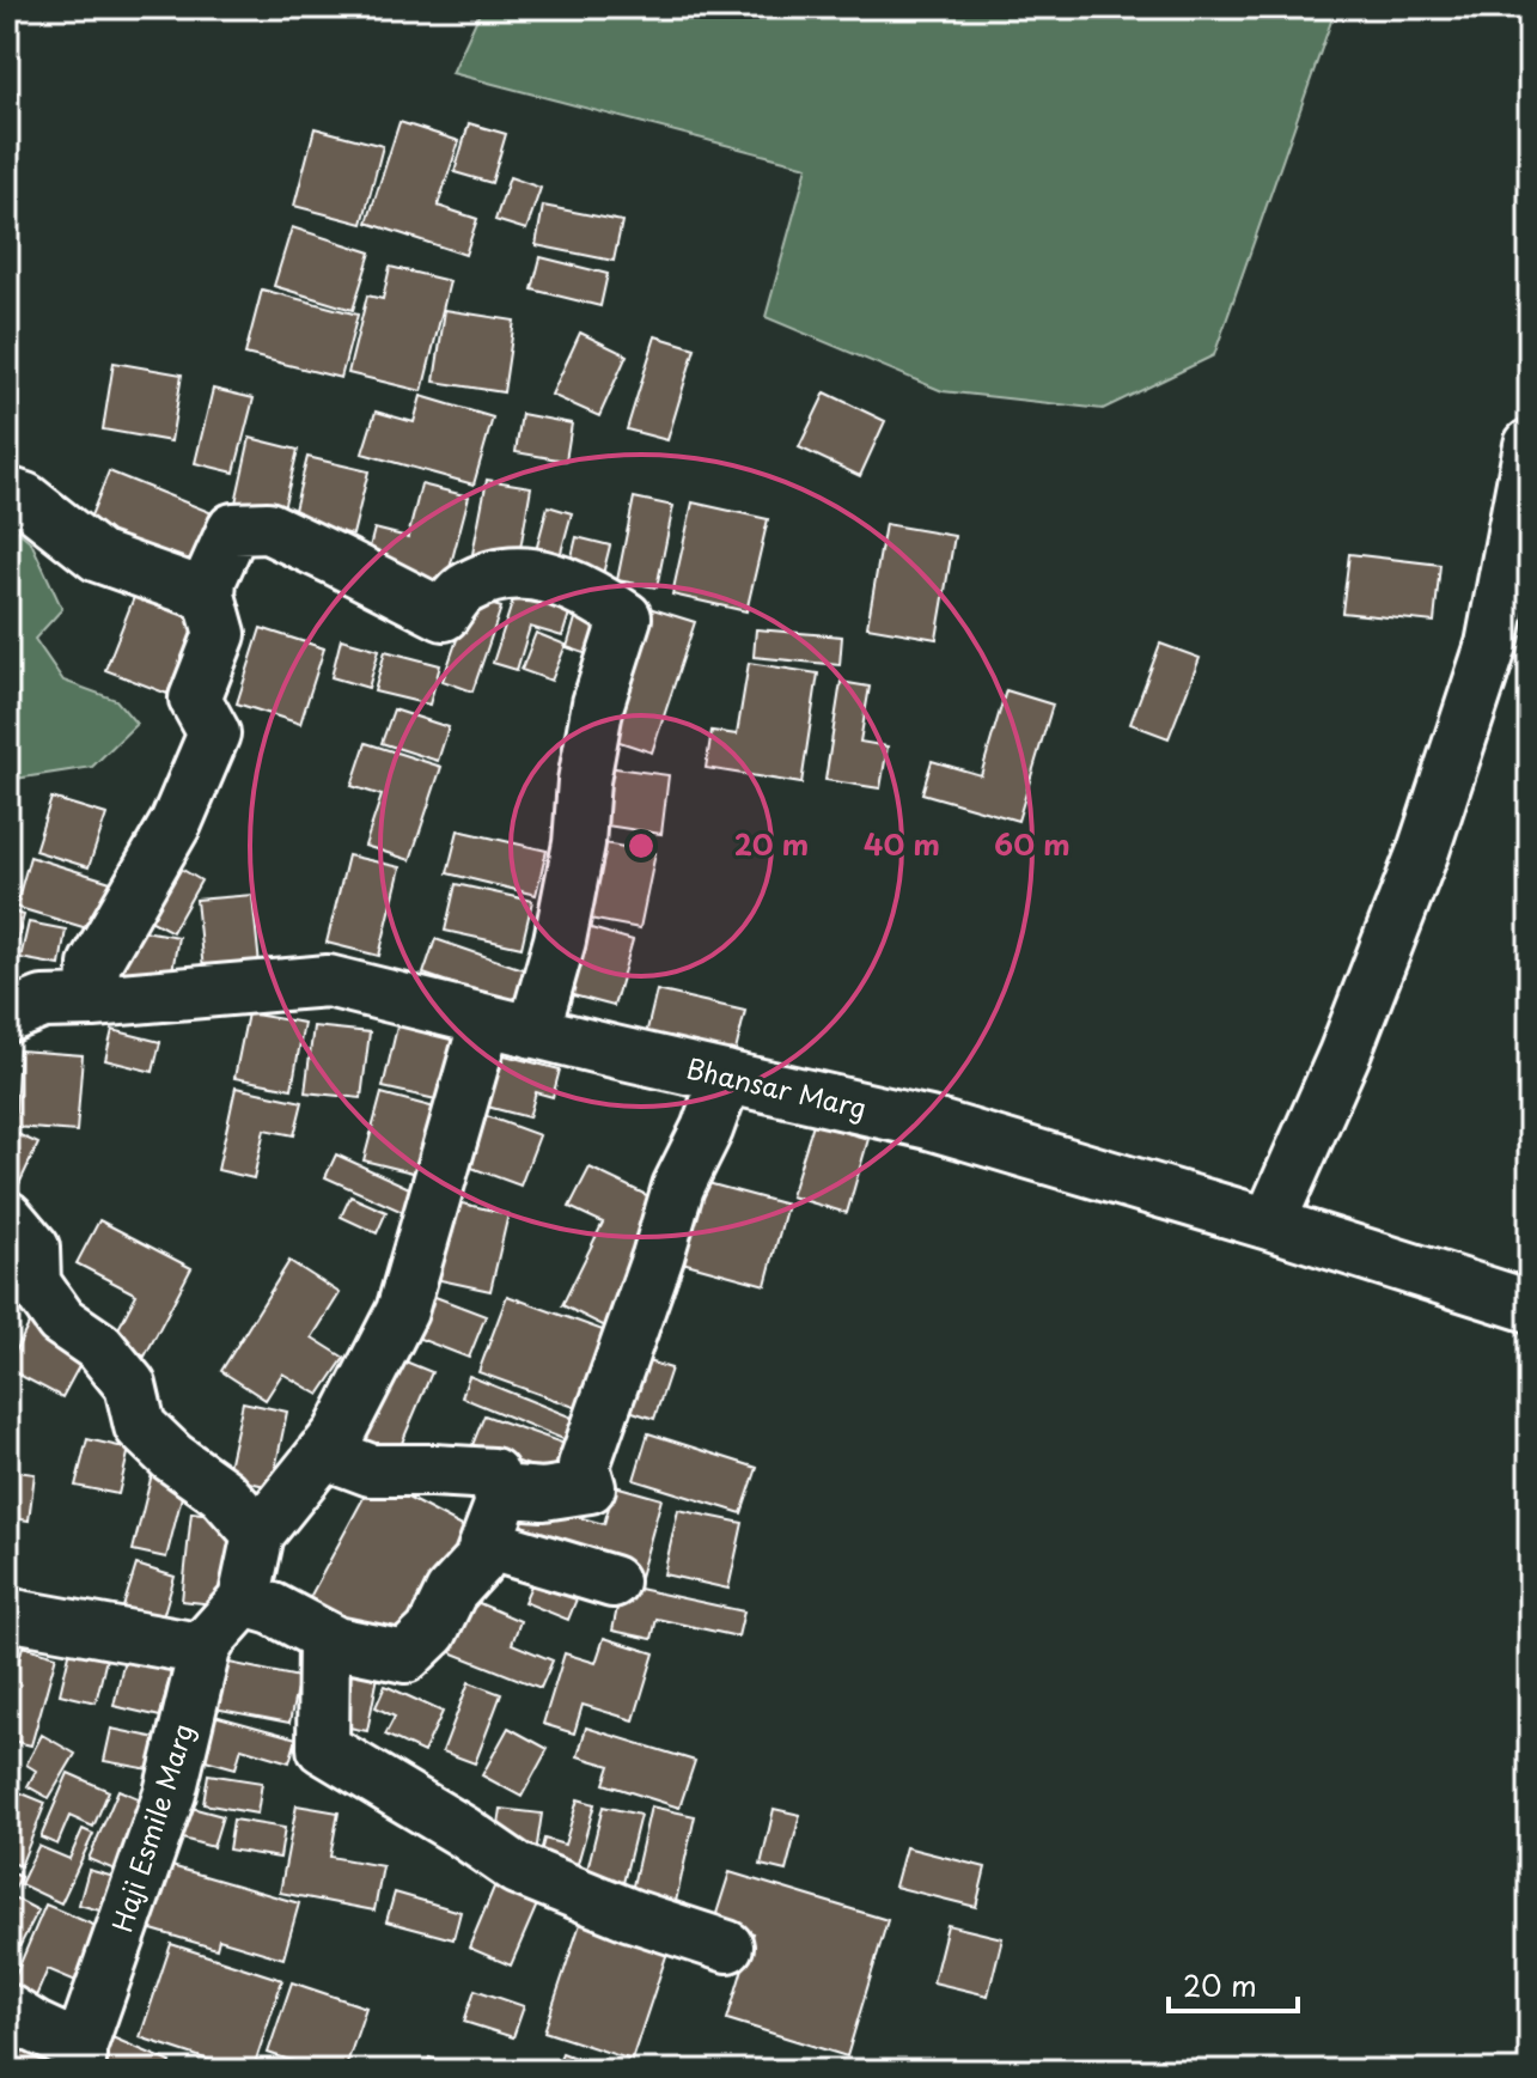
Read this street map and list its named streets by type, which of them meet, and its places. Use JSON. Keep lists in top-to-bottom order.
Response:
{
  "streets": {
    "street": ["Bhansar Marg", "Haji Esmile Marg"]
  },
  "crossings": [
    ["Bhansar Marg", "Haji Esmile Marg"]
  ],
  "scale_bar": "20 m",
  "rings": ["20 m", "40 m", "60 m"]
}
